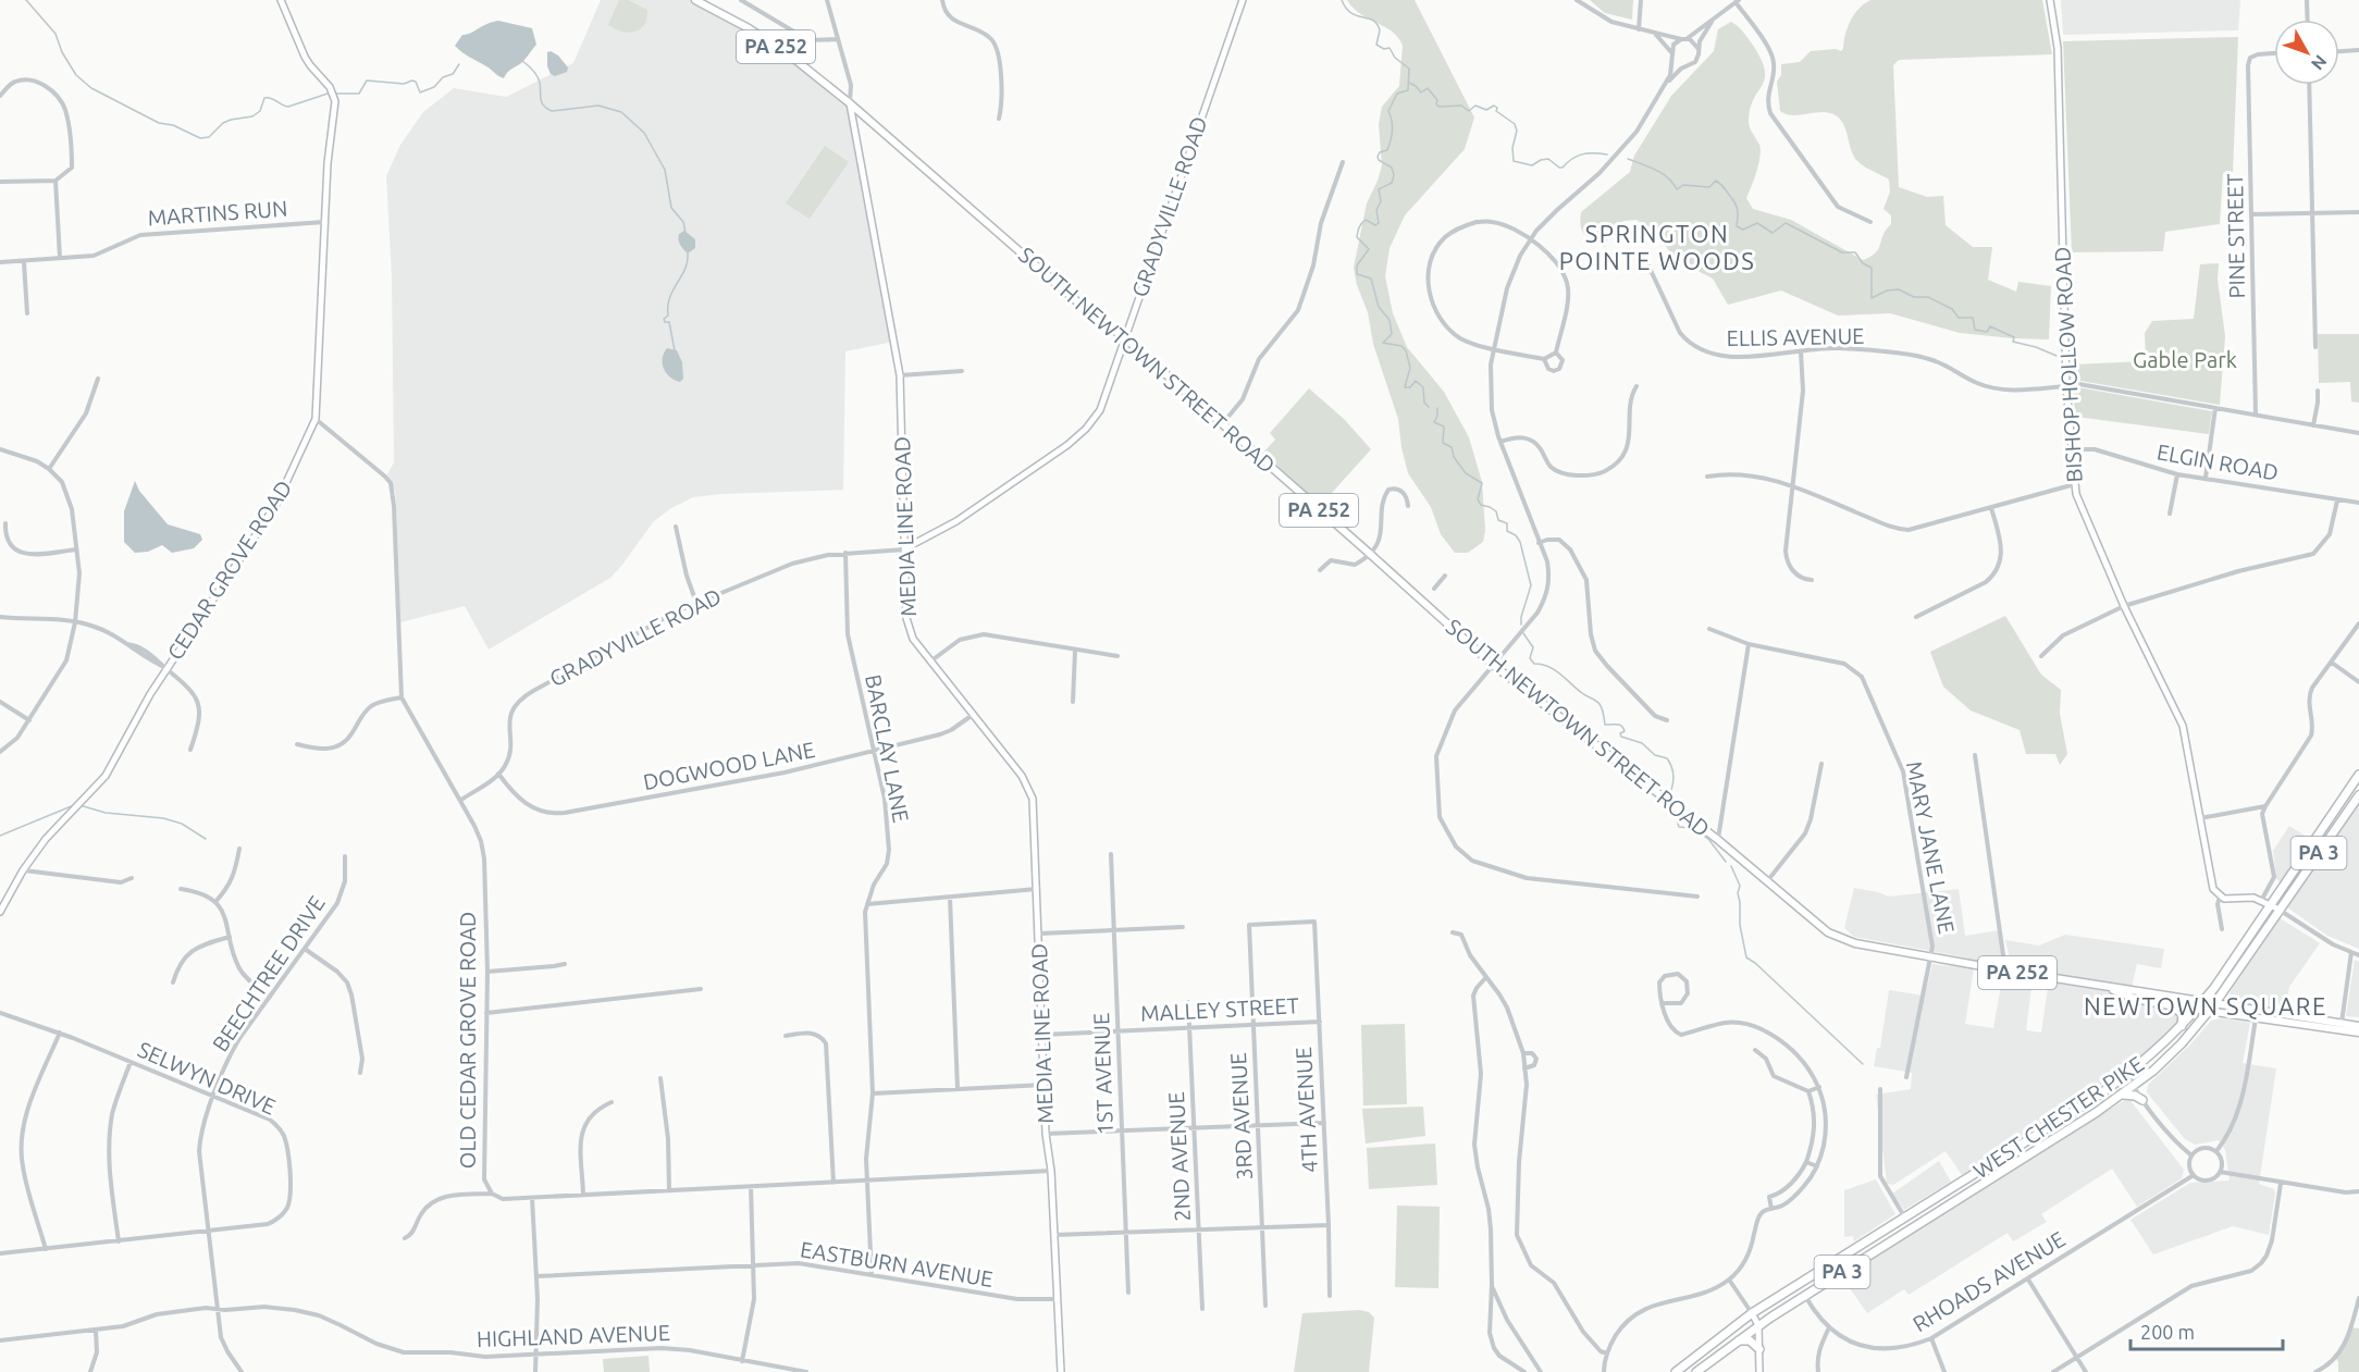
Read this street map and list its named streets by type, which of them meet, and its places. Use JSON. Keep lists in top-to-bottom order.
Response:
{
  "streets": {
    "highway": ["PA 3", "WEST CHESTER PIKE"],
    "main road": ["PA 252", "SOUTH NEWTOWN STREET ROAD"],
    "street": [
      "GRADYVILLE ROAD",
      "MARTINS RUN",
      "PINE STREET",
      "ELLIS AVENUE",
      "BISHOP HOLLOW ROAD",
      "ELGIN ROAD",
      "MEDIA LINE ROAD",
      "CEDAR GROVE ROAD",
      "BARCLAY LANE",
      "DOGWOOD LANE",
      "MARY JANE LANE",
      "BEECHTREE DRIVE",
      "MALLEY STREET",
      "OLD CEDAR GROVE ROAD",
      "1ST AVENUE",
      "SELWYN DRIVE",
      "4TH AVENUE",
      "3RD AVENUE",
      "2ND AVENUE",
      "EASTBURN AVENUE",
      "RHOADS AVENUE",
      "HIGHLAND AVENUE"
    ]
  },
  "crossings": [
    ["PA 252", "SOUTH NEWTOWN STREET ROAD"],
    ["PA 252", "MEDIA LINE ROAD"],
    ["PA 252", "WEST CHESTER PIKE"],
    ["GRADYVILLE ROAD", "SOUTH NEWTOWN STREET ROAD"],
    ["GRADYVILLE ROAD", "MEDIA LINE ROAD"],
    ["GRADYVILLE ROAD", "BARCLAY LANE"],
    ["GRADYVILLE ROAD", "DOGWOOD LANE"],
    ["MARTINS RUN", "CEDAR GROVE ROAD"],
    ["PINE STREET", "ELLIS AVENUE"],
    ["ELLIS AVENUE", "BISHOP HOLLOW ROAD"],
    ["SOUTH NEWTOWN STREET ROAD", "MEDIA LINE ROAD"],
    ["SOUTH NEWTOWN STREET ROAD", "MARY JANE LANE"],
    ["BISHOP HOLLOW ROAD", "ELGIN ROAD"],
    ["MEDIA LINE ROAD", "DOGWOOD LANE"],
    ["MEDIA LINE ROAD", "MALLEY STREET"],
    ["MEDIA LINE ROAD", "OLD CEDAR GROVE ROAD"],
    ["MEDIA LINE ROAD", "EASTBURN AVENUE"],
    ["CEDAR GROVE ROAD", "OLD CEDAR GROVE ROAD"],
    ["BARCLAY LANE", "DOGWOOD LANE"],
    ["BARCLAY LANE", "OLD CEDAR GROVE ROAD"],
    ["BARCLAY LANE", "EASTBURN AVENUE"],
    ["BEECHTREE DRIVE", "SELWYN DRIVE"],
    ["BEECHTREE DRIVE", "HIGHLAND AVENUE"],
    ["MALLEY STREET", "1ST AVENUE"],
    ["MALLEY STREET", "4TH AVENUE"],
    ["MALLEY STREET", "3RD AVENUE"],
    ["MALLEY STREET", "2ND AVENUE"],
    ["4TH AVENUE", "3RD AVENUE"],
    ["WEST CHESTER PIKE", "RHOADS AVENUE"]
  ],
  "districts": ["SPRINGTON POINTE WOODS", "NEWTOWN SQUARE"],
  "parks": ["Gable Park"],
  "scale_bar": "200 m",
  "north": "bottom right"
}
